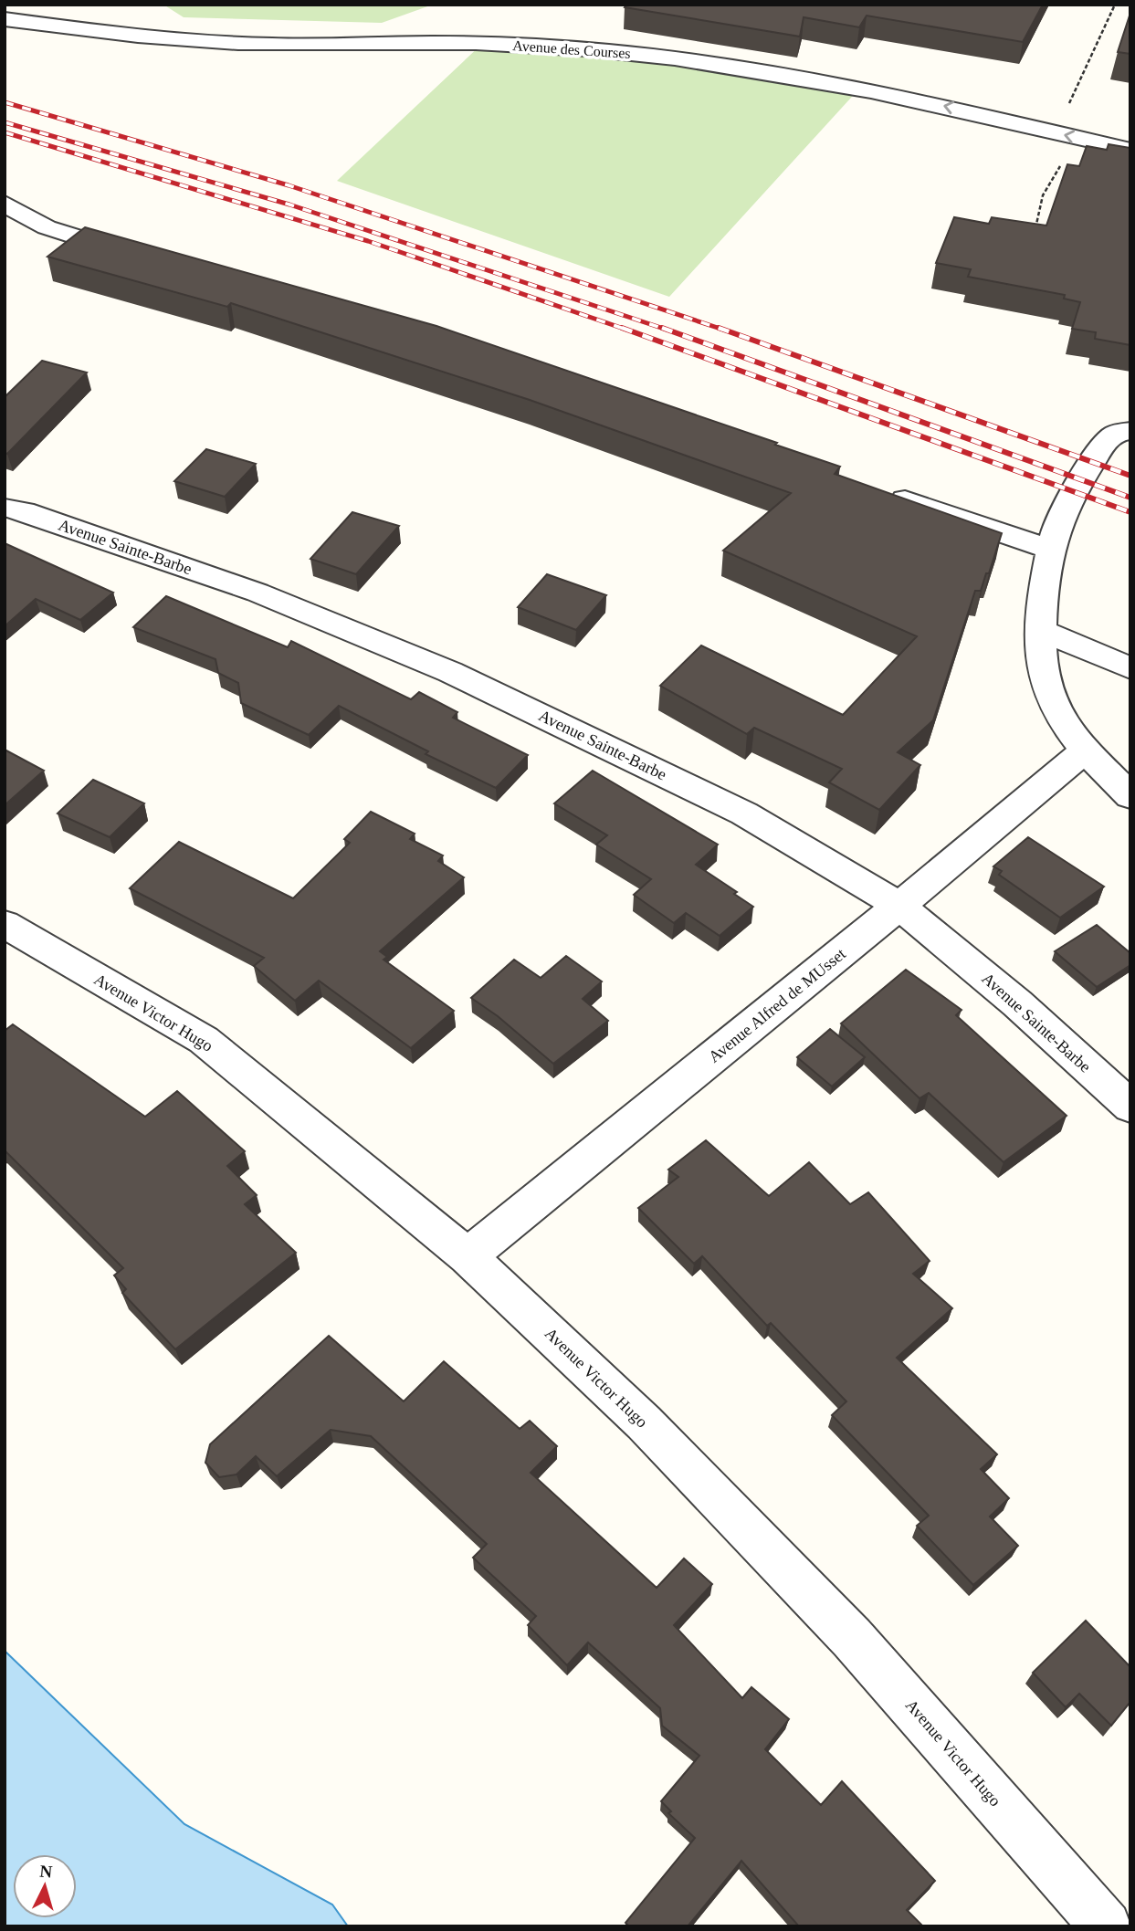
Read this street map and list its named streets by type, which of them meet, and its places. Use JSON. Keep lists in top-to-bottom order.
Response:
{
  "streets": {
    "street": [
      "Avenue des Courses",
      "Avenue Sainte-Barbe",
      "Avenue Alfred de MUsset",
      "Avenue Victor Hugo"
    ]
  },
  "crossings": [
    ["Avenue Sainte-Barbe", "Avenue Alfred de MUsset"],
    ["Avenue Alfred de MUsset", "Avenue Victor Hugo"]
  ],
  "one_way": ["Avenue des Courses"],
  "north": "top"
}
